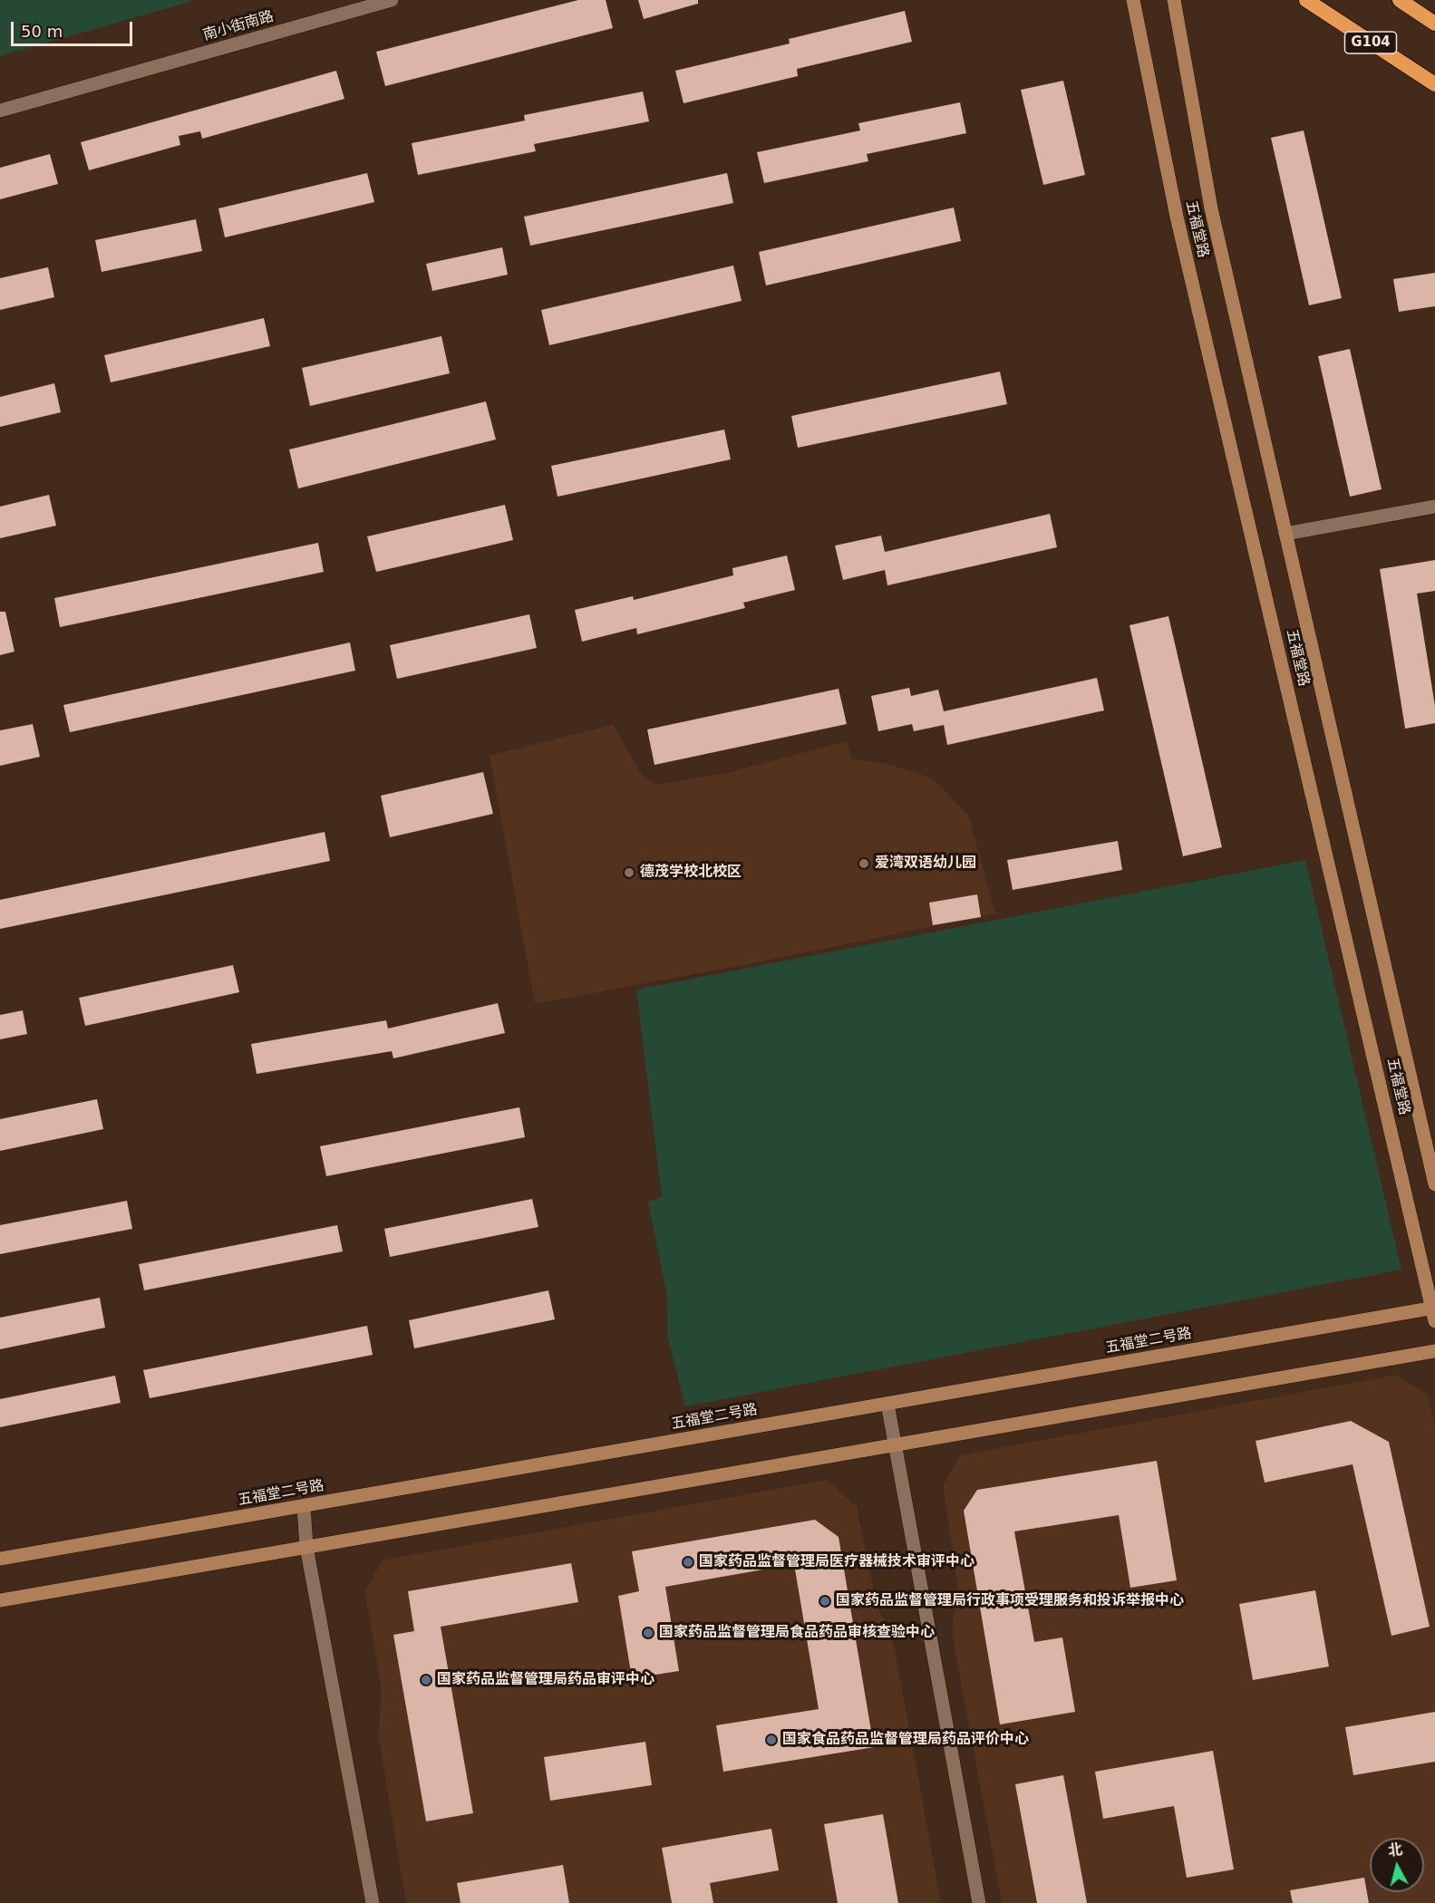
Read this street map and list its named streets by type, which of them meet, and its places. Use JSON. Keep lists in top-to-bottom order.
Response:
{
  "streets": {
    "highway": ["G104"],
    "main road": ["五福堂路", "五福堂二号路"],
    "street": ["南小街南路"]
  },
  "crossings": [
    ["五福堂路", "五福堂二号路"]
  ],
  "places": [
    "爱湾双语幼儿园",
    "德茂学校北校区",
    "国家药品监督管理局医疗器械技术审评中心",
    "国家药品监督管理局行政事项受理服务和投诉举报中心",
    "国家药品监督管理局食品药品审核查验中心",
    "国家药品监督管理局药品审评中心",
    "国家食品药品监督管理局药品评价中心"
  ],
  "scale_bar": "50 m",
  "north": "top"
}
